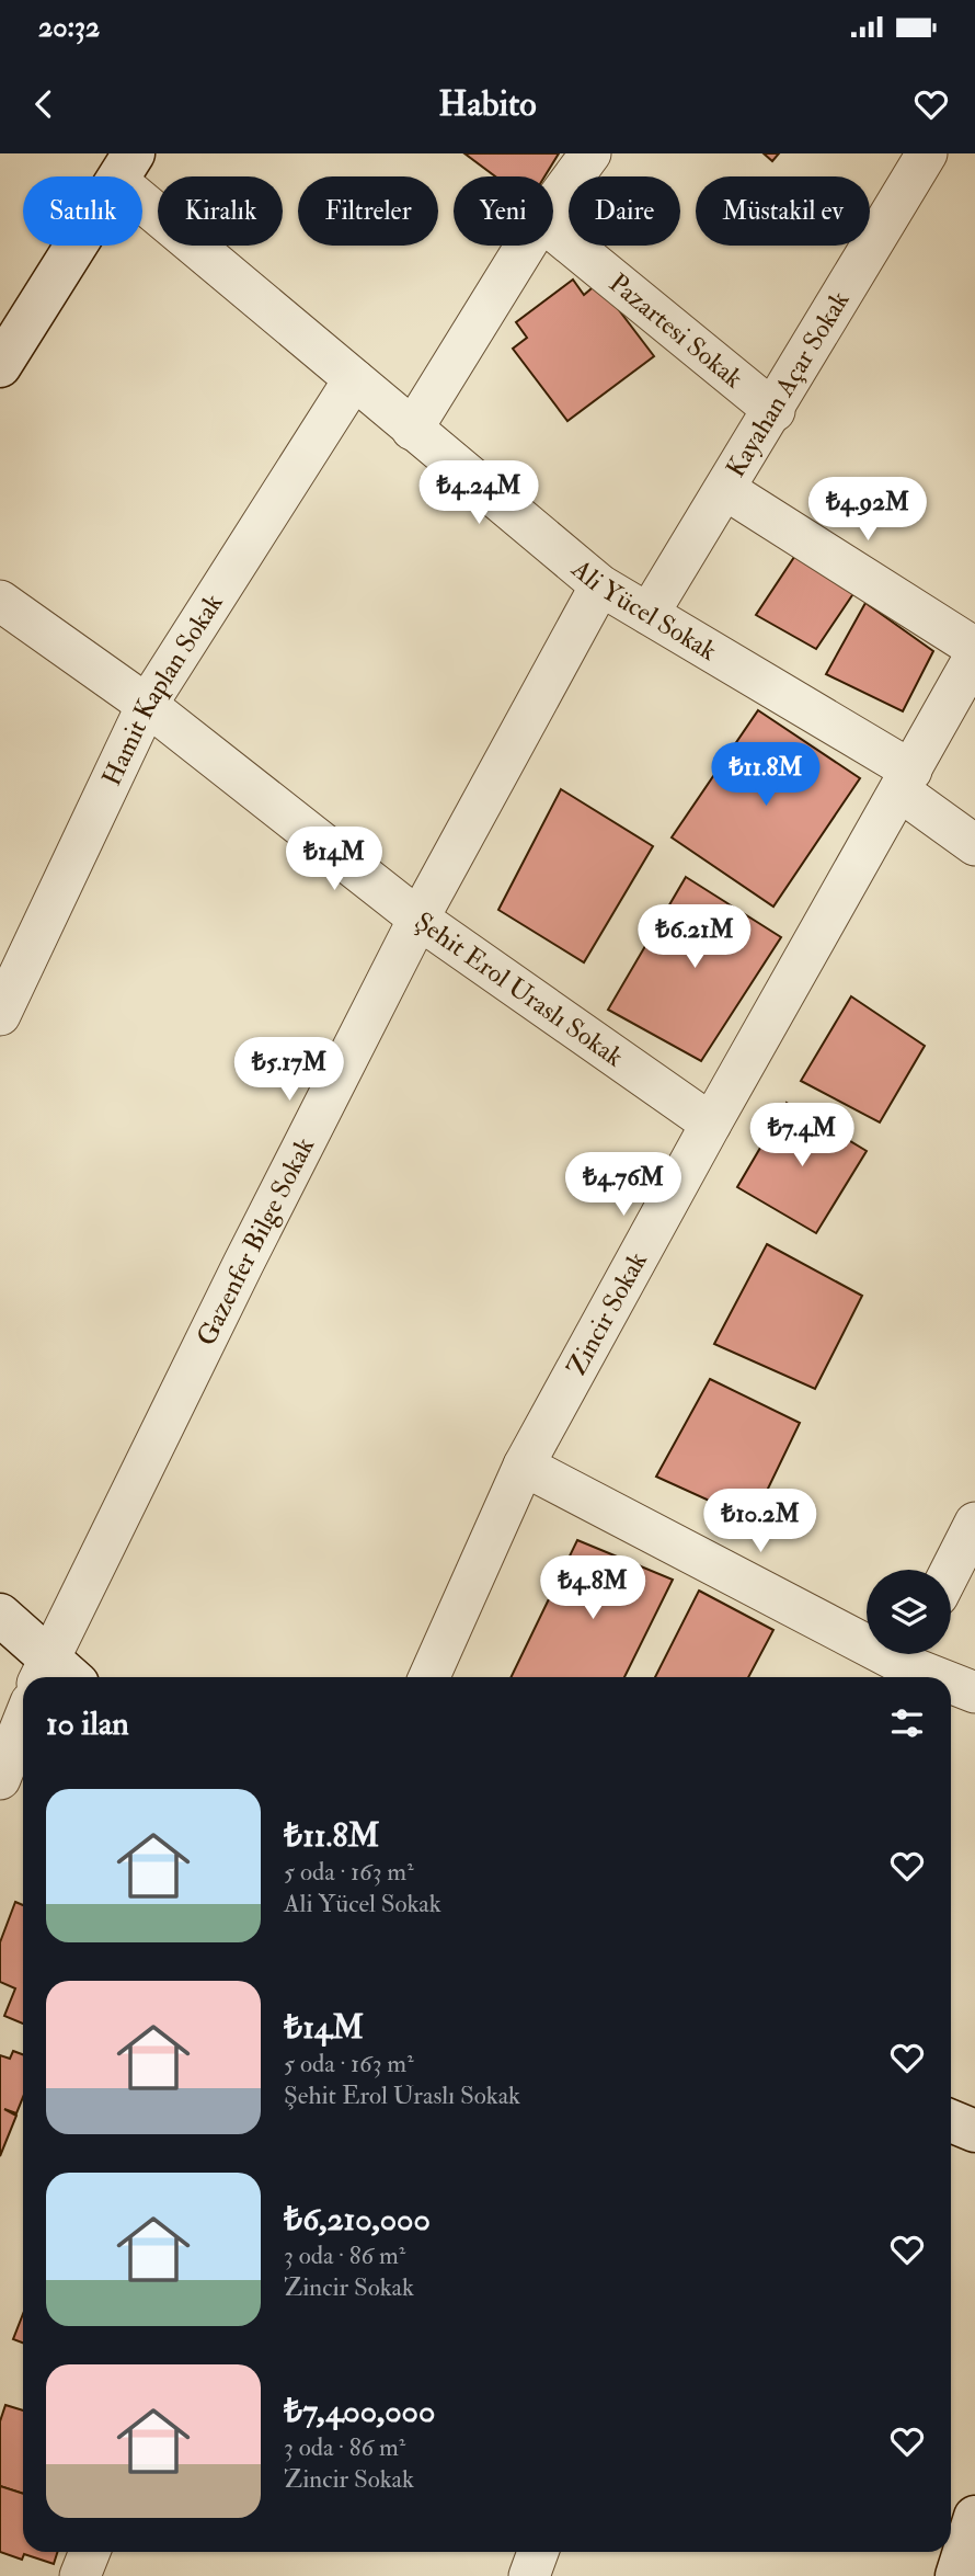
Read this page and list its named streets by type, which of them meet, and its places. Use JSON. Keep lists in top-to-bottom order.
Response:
{
  "streets": {
    "street": [
      "Pazartesi Sokak",
      "Kayahan Açar Sokak",
      "Ali Yücel Sokak",
      "Hamit Kaplan Sokak",
      "Şehit Erol Uraslı Sokak",
      "Gazenfer Bilge Sokak",
      "Zincir Sokak"
    ]
  },
  "crossings": [
    ["Pazartesi Sokak", "Kayahan Açar Sokak"],
    ["Kayahan Açar Sokak", "Ali Yücel Sokak"],
    ["Ali Yücel Sokak", "Hamit Kaplan Sokak"],
    ["Ali Yücel Sokak", "Gazenfer Bilge Sokak"],
    ["Ali Yücel Sokak", "Zincir Sokak"],
    ["Hamit Kaplan Sokak", "Şehit Erol Uraslı Sokak"],
    ["Şehit Erol Uraslı Sokak", "Gazenfer Bilge Sokak"],
    ["Şehit Erol Uraslı Sokak", "Zincir Sokak"]
  ],
  "page": {
    "status": "20:32",
    "header": "Habito",
    "chip": [
      "Satılık",
      "Kiralık",
      "Filtreler",
      "Yeni",
      "Daire",
      "Müstakil ev"
    ],
    "price": [
      "₺4.24M",
      "₺4.92M",
      "₺11.8M",
      "₺14M",
      "₺6.21M",
      "₺5.17M",
      "₺7.4M",
      "₺4.76M",
      "₺10.2M",
      "₺4.8M"
    ],
    "heading": "10 ilan",
    "list": [
      {
        "name": "₺11.8M",
        "note": "5 oda · 163 m² · Ali Yücel Sokak"
      },
      {
        "name": "₺14M",
        "note": "5 oda · 163 m² · Şehit Erol Uraslı Sokak"
      },
      {
        "name": "₺6,210,000",
        "note": "3 oda · 86 m² · Zincir Sokak"
      },
      {
        "name": "₺7,400,000",
        "note": "3 oda · 86 m² · Zincir Sokak"
      }
    ]
  }
}
